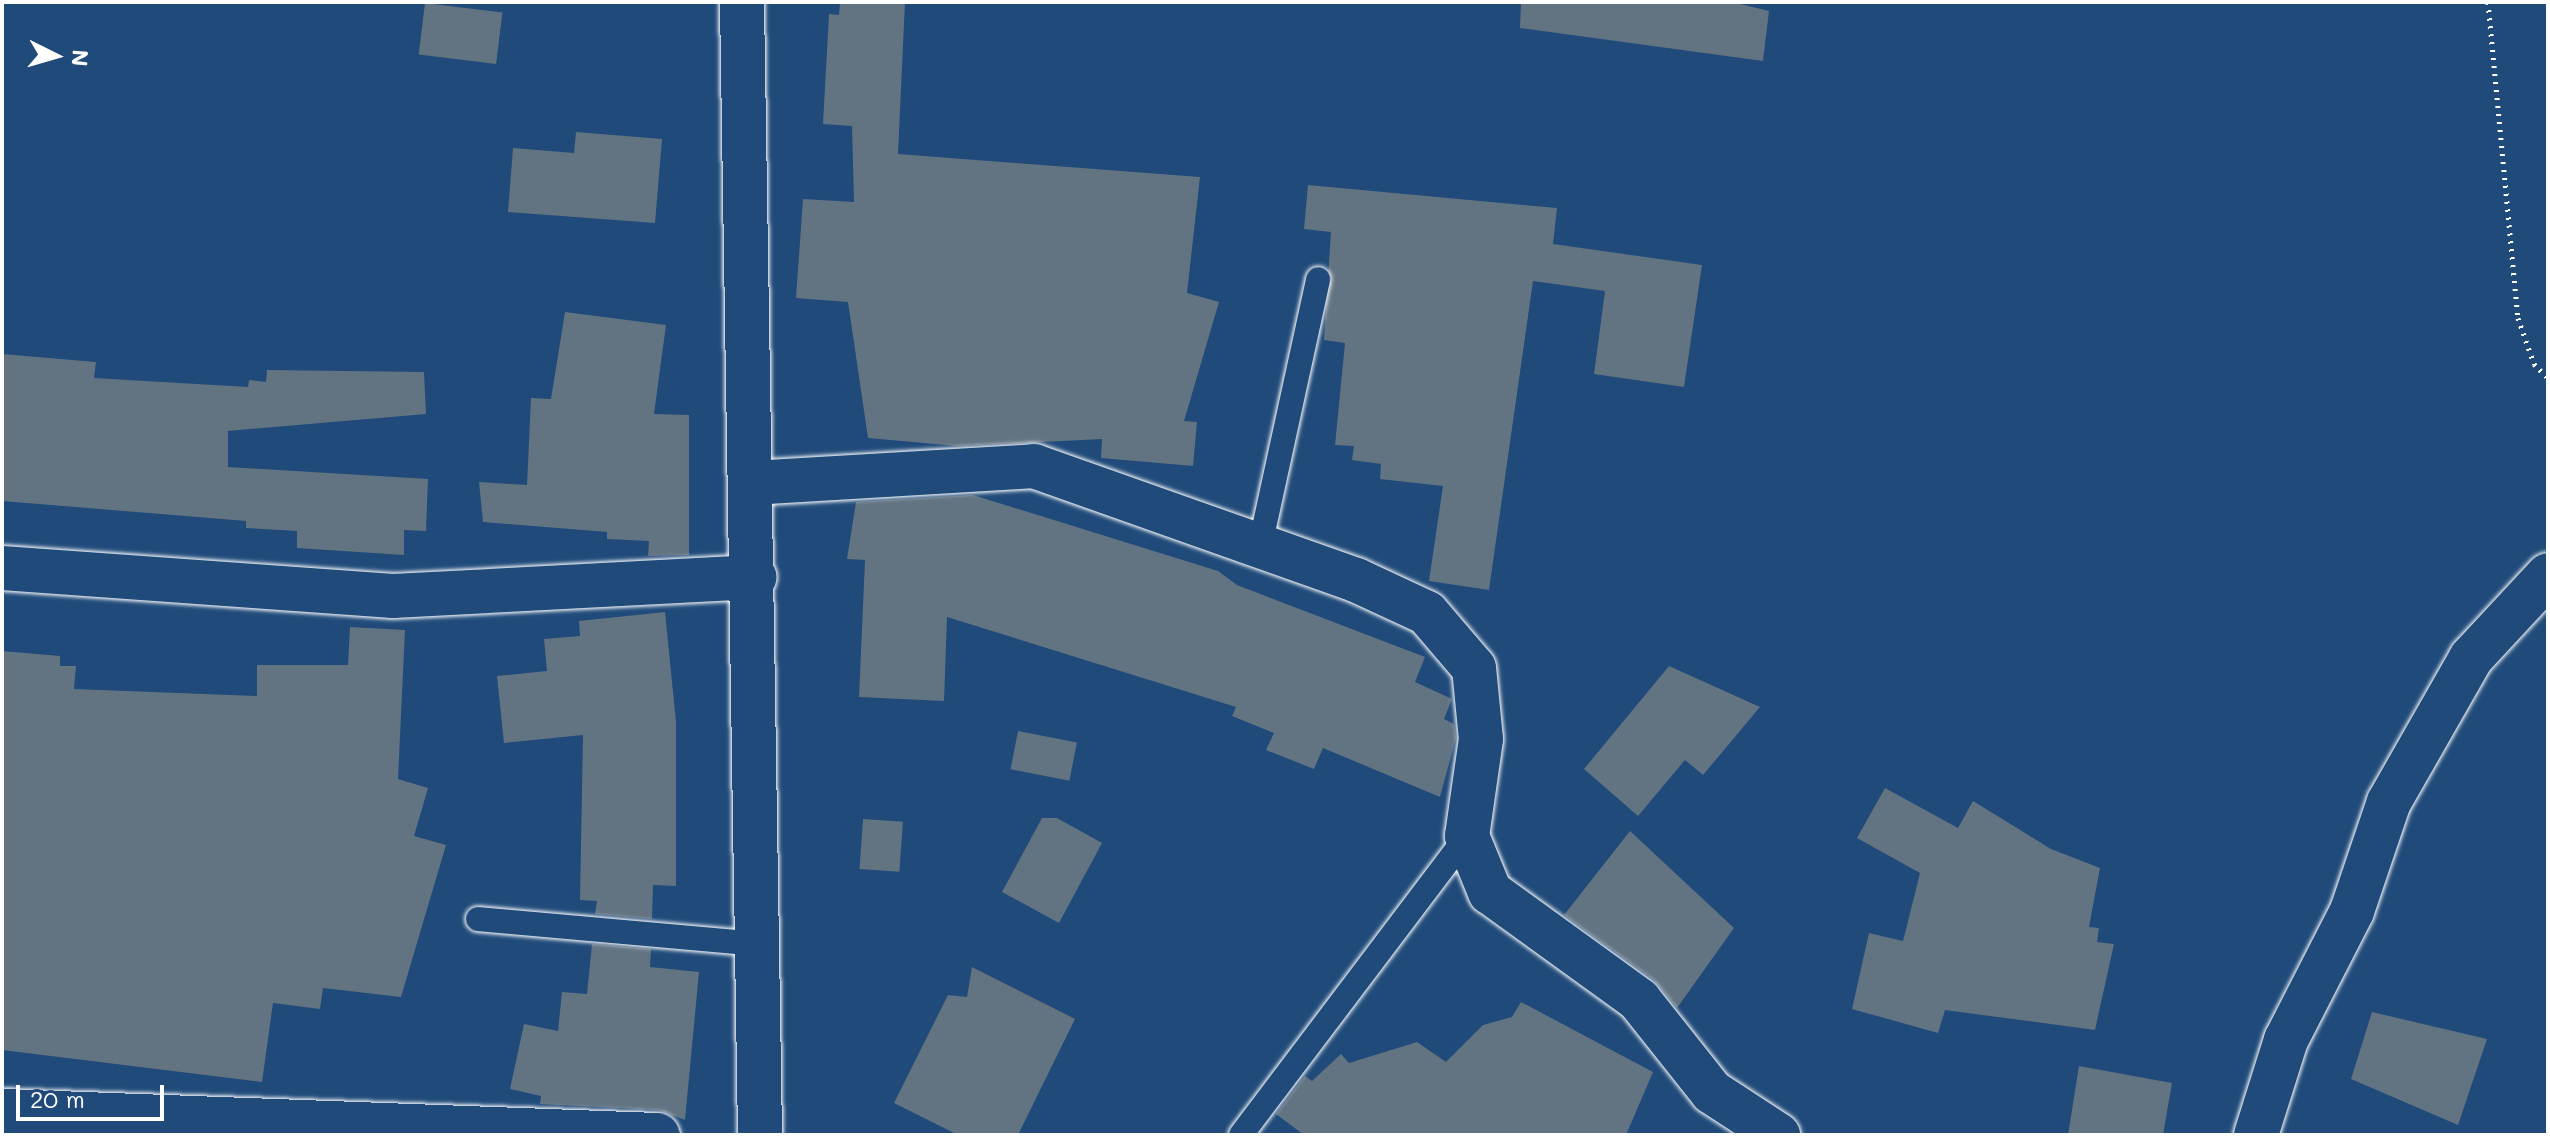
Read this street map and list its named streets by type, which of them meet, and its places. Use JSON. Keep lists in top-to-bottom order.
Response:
{
  "scale_bar": "20 m",
  "north": "right"
}
